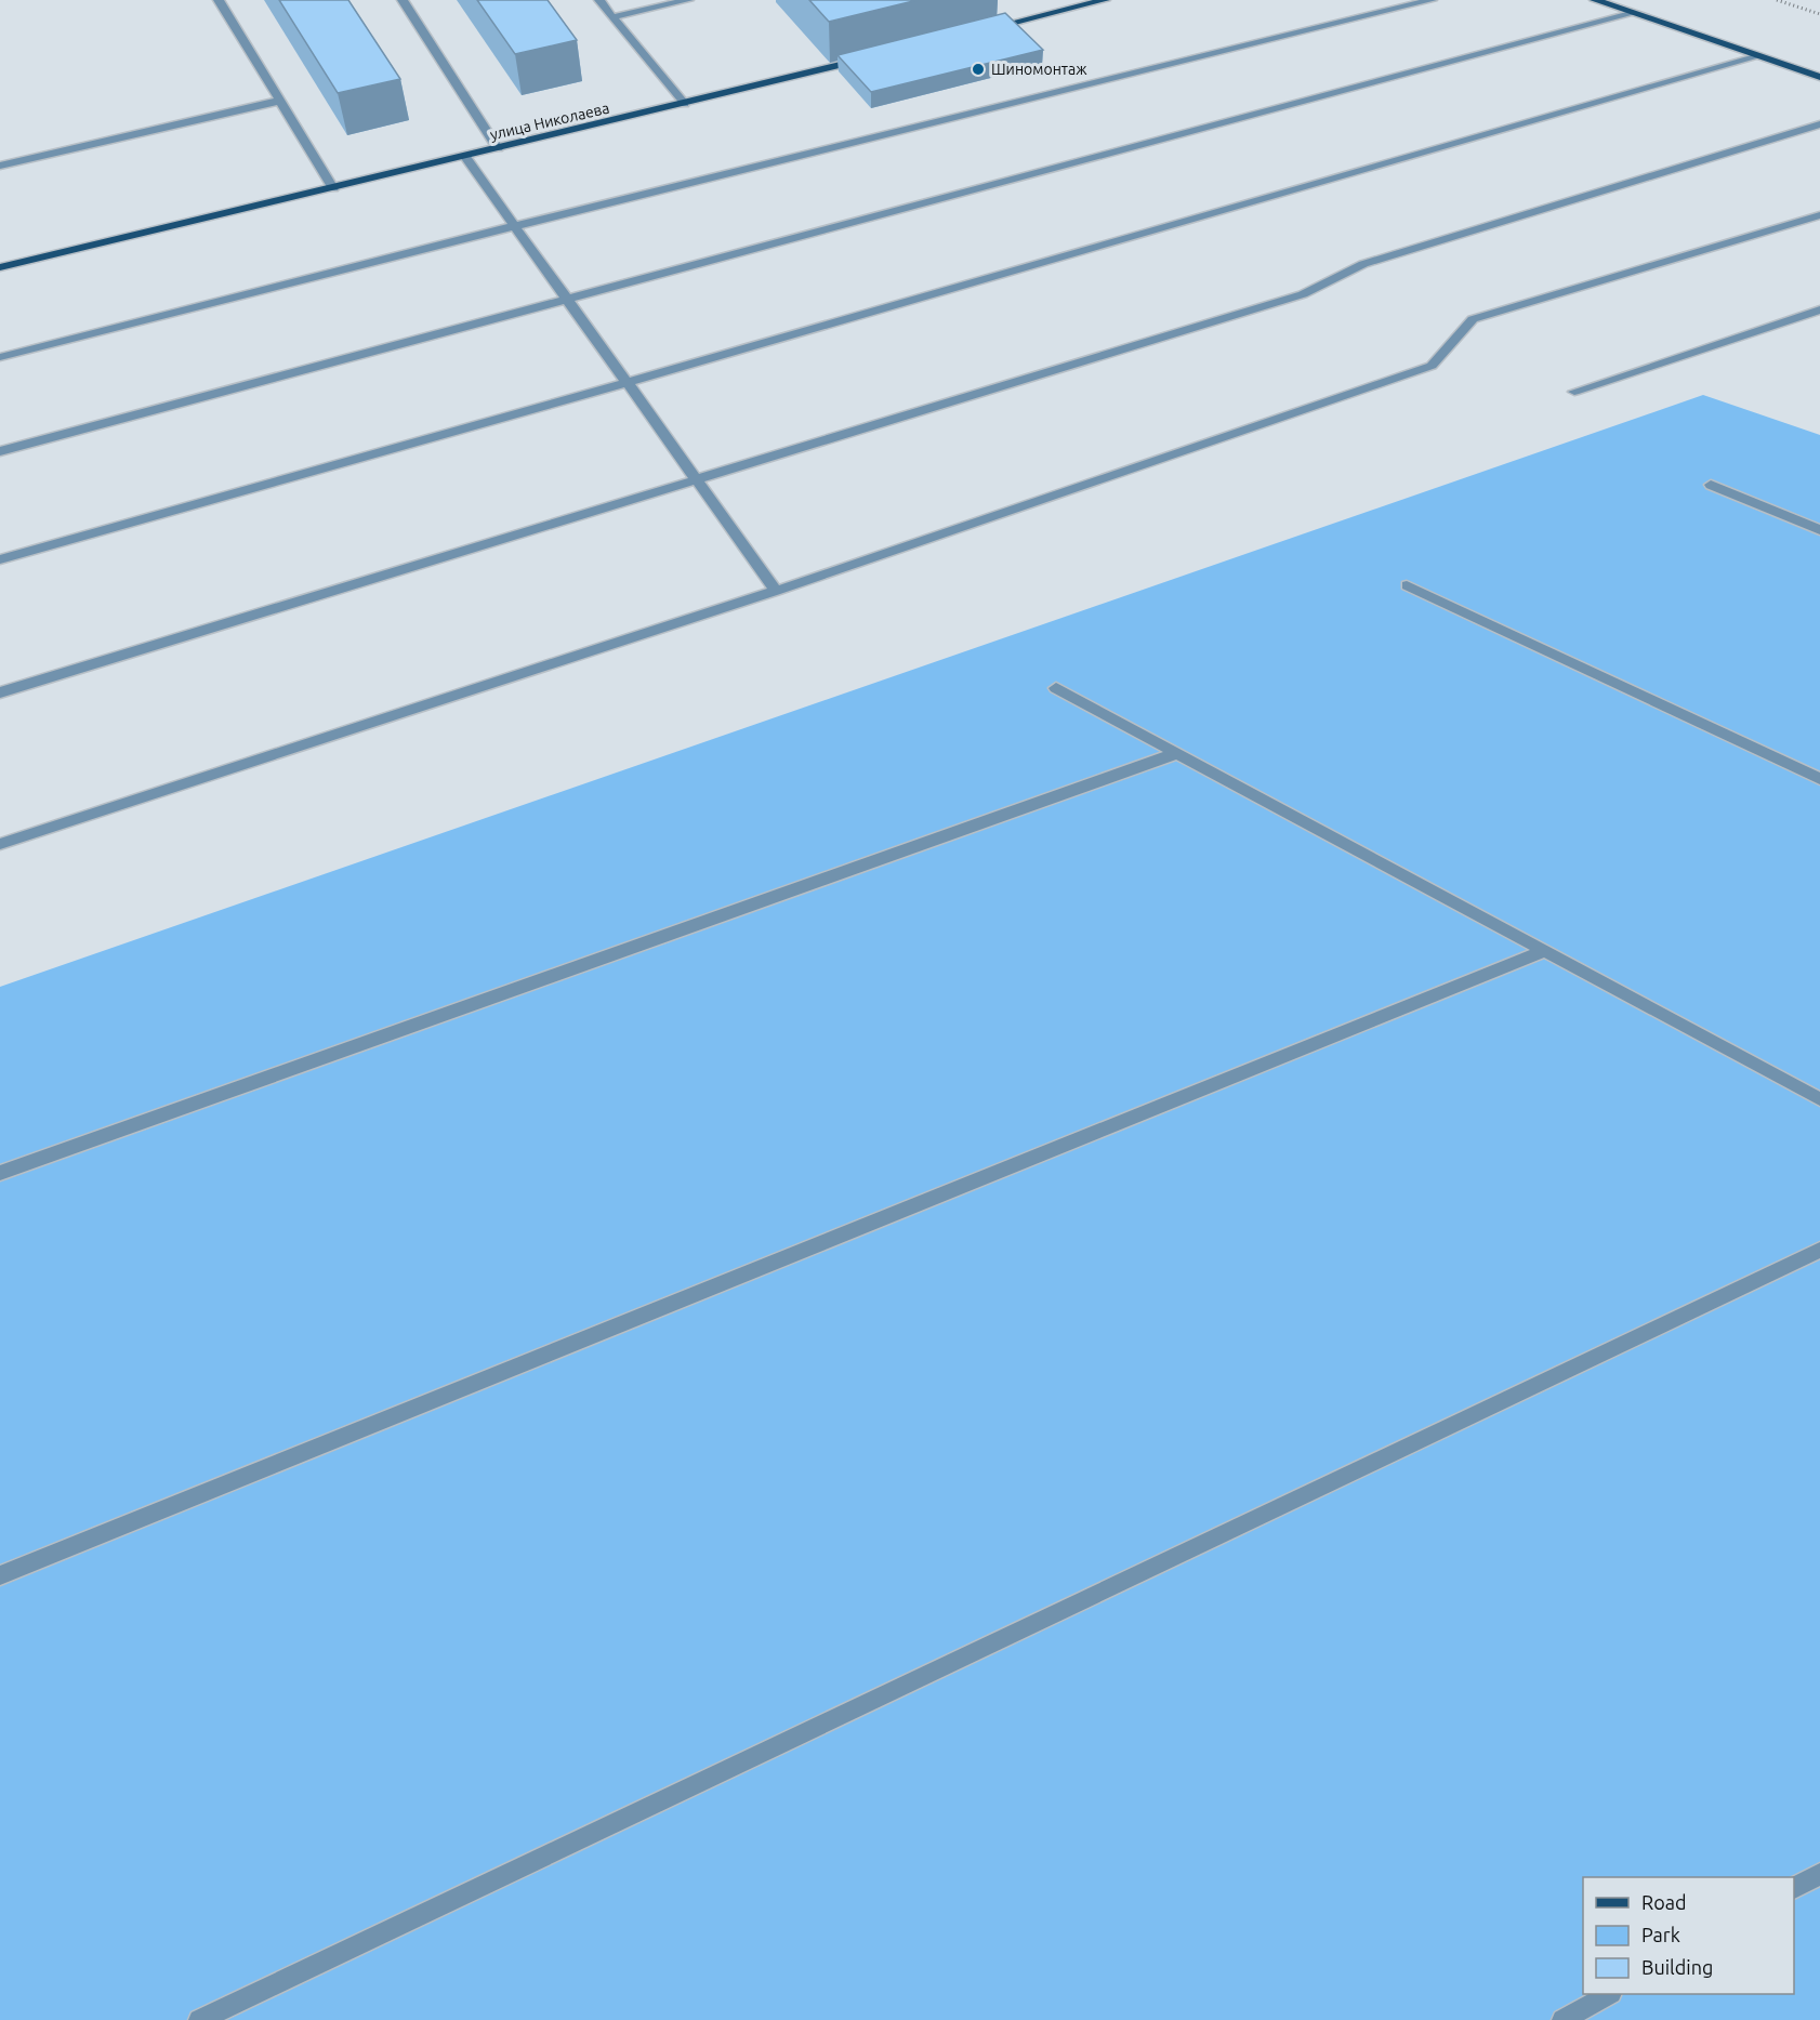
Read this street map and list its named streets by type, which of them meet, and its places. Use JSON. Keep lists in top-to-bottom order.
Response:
{
  "streets": {
    "main road": ["улица Николаева"]
  },
  "places": ["Шиномонтаж"],
  "legend": ["Road", "Park", "Building"]
}
